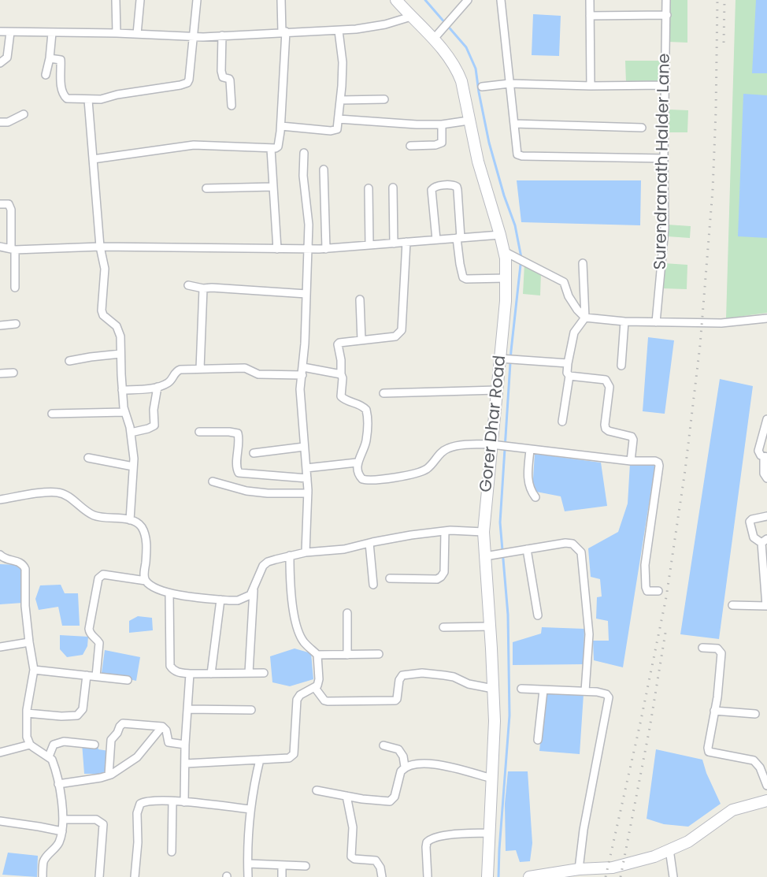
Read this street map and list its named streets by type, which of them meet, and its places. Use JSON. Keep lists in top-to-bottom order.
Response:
{
  "streets": {
    "street": ["Surendranath Halder Lane", "Gorer Dhar Road"]
  }
}
